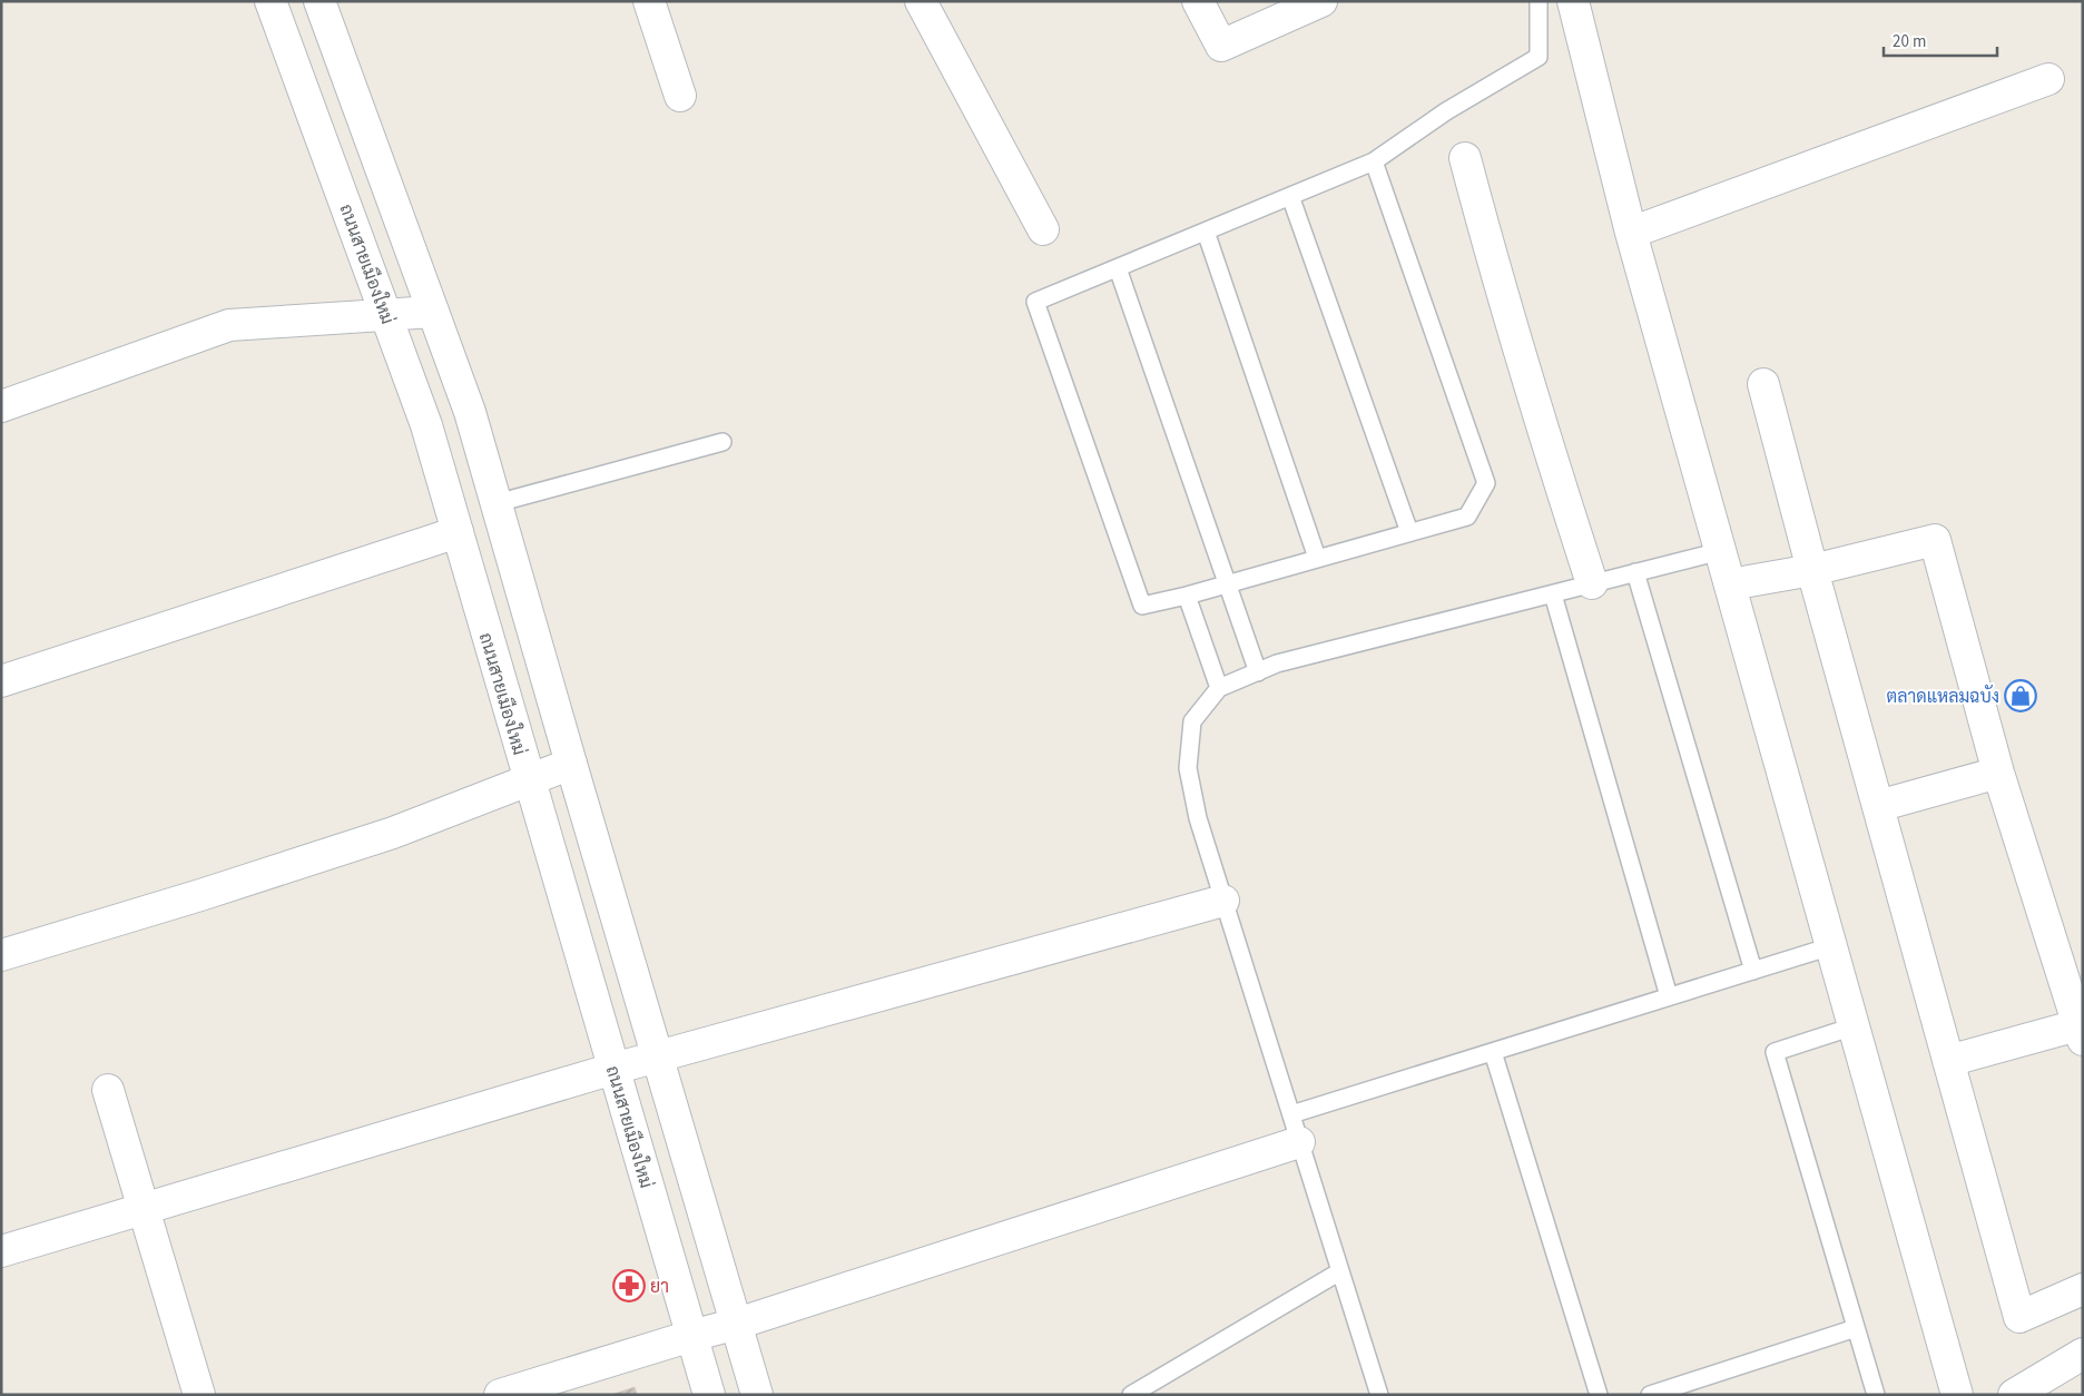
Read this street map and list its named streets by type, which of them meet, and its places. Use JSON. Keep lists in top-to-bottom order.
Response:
{
  "streets": {
    "street": ["ถนนสายเมืองใหม่"]
  },
  "places": {
    "shop": ["ตลาดแหลมฉบัง"],
    "pharmacy": ["ยา"]
  },
  "scale_bar": "20 m"
}
